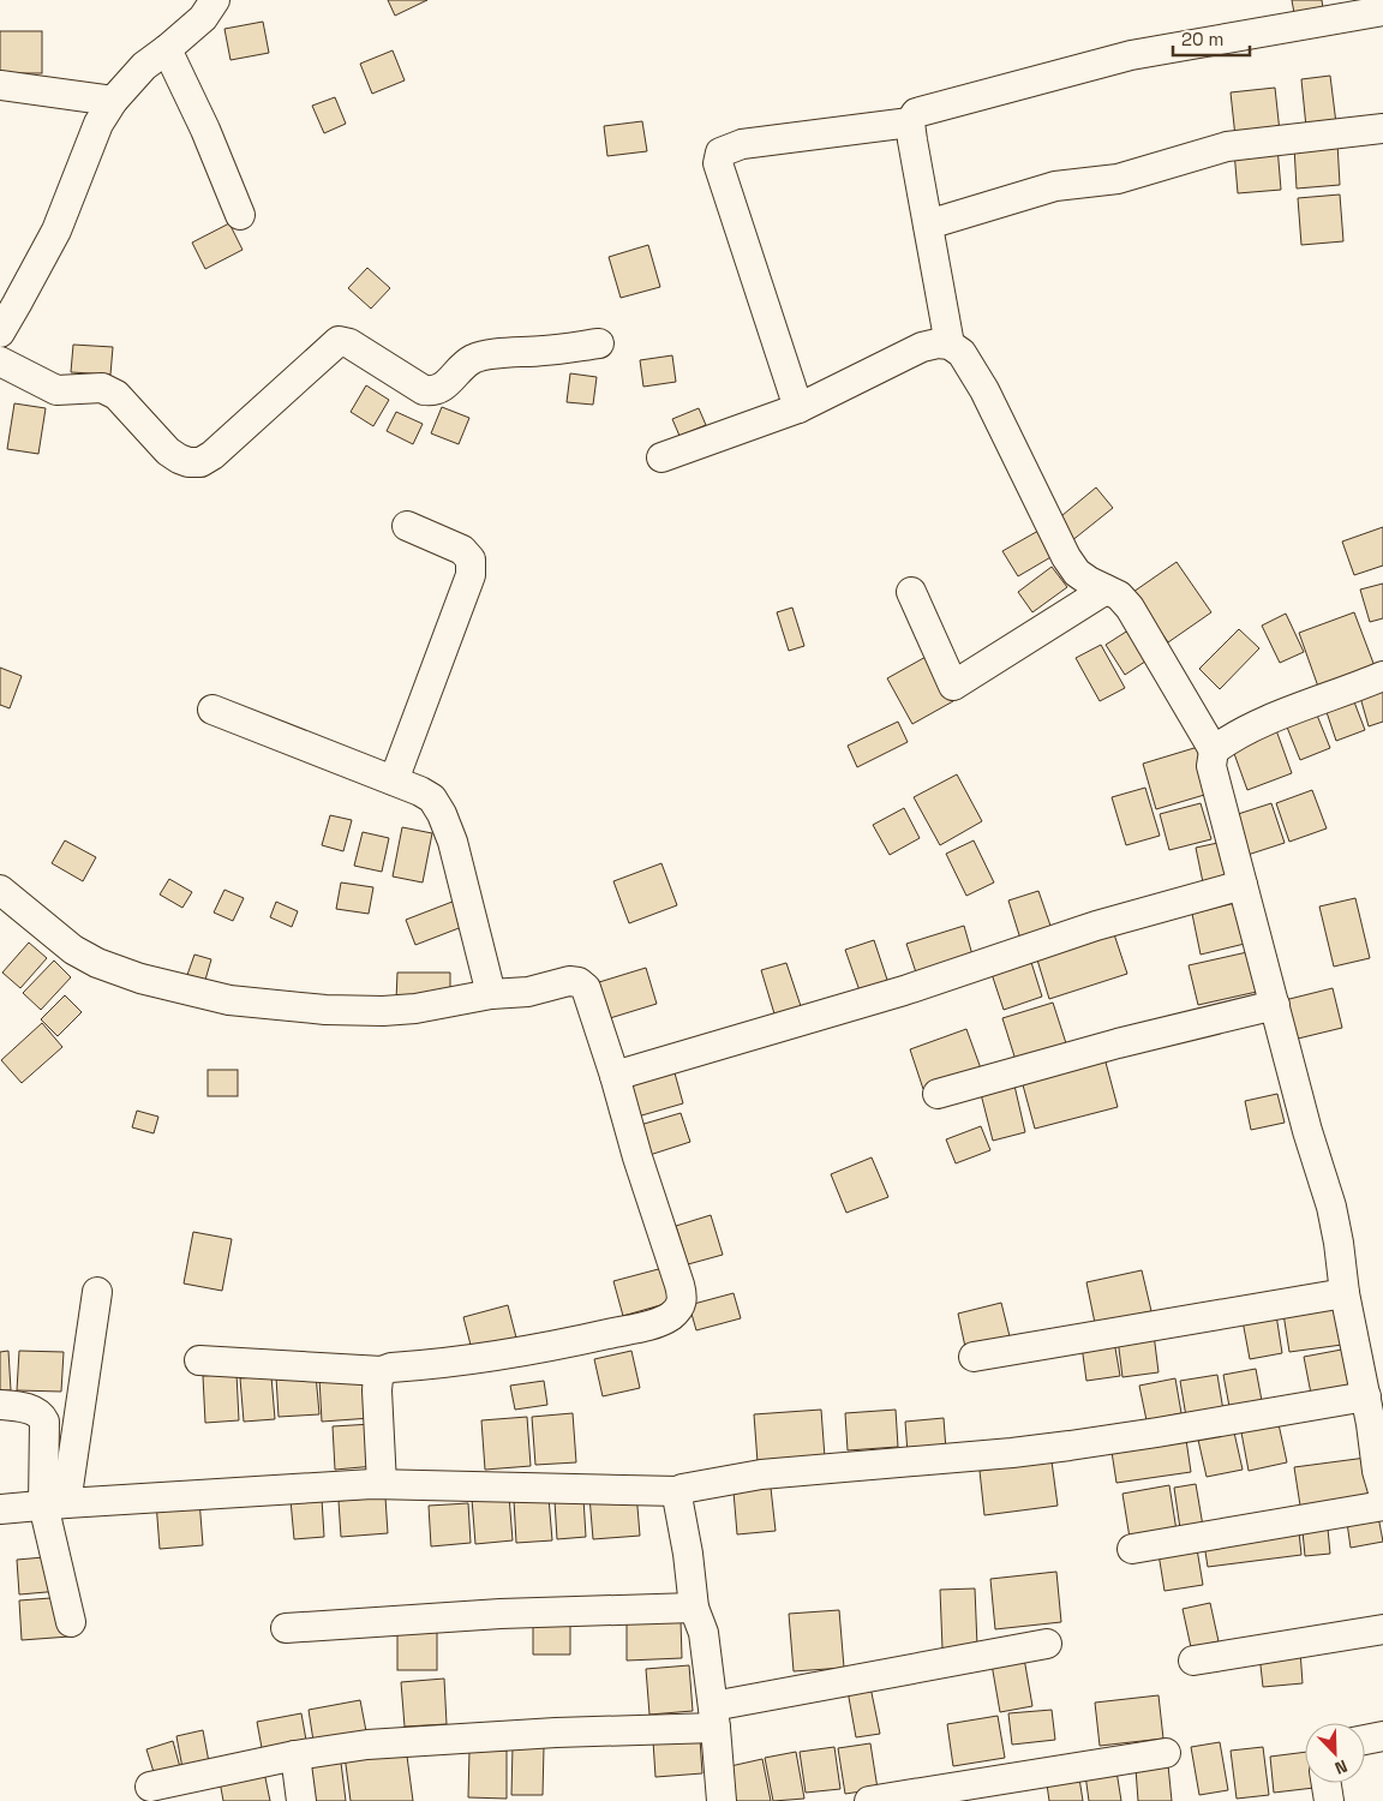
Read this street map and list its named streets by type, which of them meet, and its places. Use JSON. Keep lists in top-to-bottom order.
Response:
{
  "scale_bar": "20 m",
  "north": "bottom right"
}
